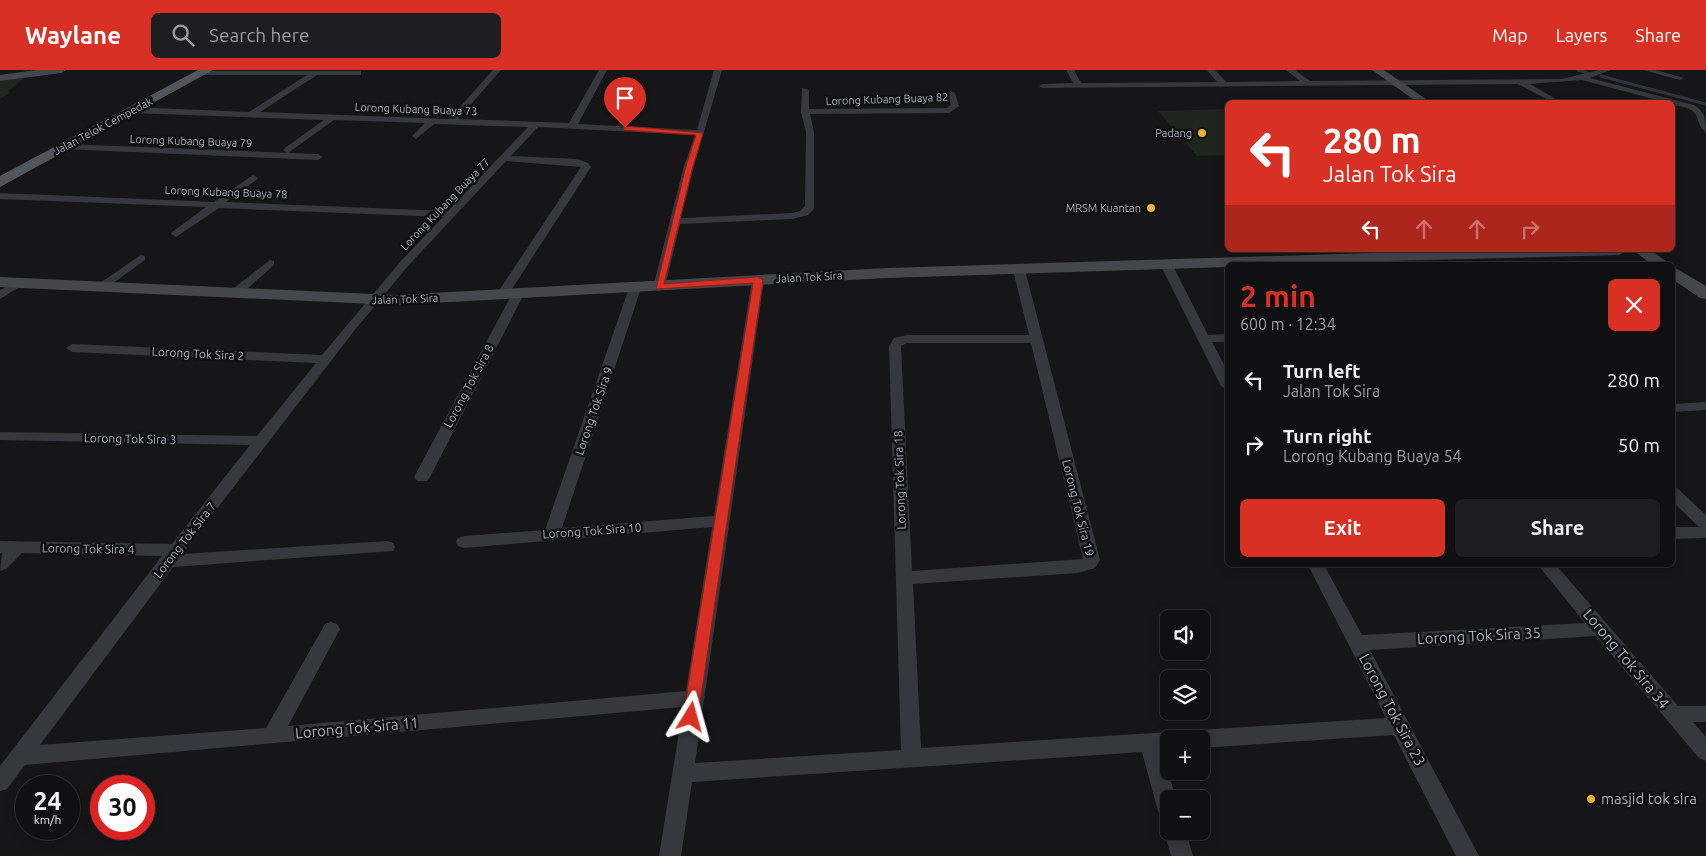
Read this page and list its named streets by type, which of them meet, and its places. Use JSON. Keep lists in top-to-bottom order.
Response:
{
  "streets": {
    "main road": ["Jalan Telok Cempedak"],
    "street": [
      "Lorong Kubang Buaya 82",
      "Lorong Kubang Buaya 73",
      "Lorong Kubang Buaya 79",
      "Lorong Kubang Buaya 78",
      "Lorong Kubang Buaya 77",
      "Jalan Tok Sira",
      "Lorong Tok Sira 2",
      "Lorong Tok Sira 8",
      "Lorong Tok Sira 9",
      "Lorong Tok Sira 3",
      "Lorong Tok Sira 18",
      "Lorong Tok Sira 19",
      "Lorong Tok Sira 10",
      "Lorong Tok Sira 7",
      "Lorong Tok Sira 4",
      "Lorong Tok Sira 35",
      "Lorong Tok Sira 34",
      "Lorong Tok Sira 23",
      "Lorong Tok Sira 11"
    ]
  },
  "crossings": [
    ["Lorong Kubang Buaya 73", "Jalan Telok Cempedak"],
    ["Lorong Kubang Buaya 73", "Lorong Kubang Buaya 77"],
    ["Jalan Telok Cempedak", "Lorong Kubang Buaya 79"],
    ["Lorong Kubang Buaya 78", "Lorong Kubang Buaya 77"],
    ["Lorong Kubang Buaya 77", "Jalan Tok Sira"],
    ["Lorong Kubang Buaya 77", "Lorong Tok Sira 8"],
    ["Lorong Kubang Buaya 77", "Lorong Tok Sira 7"],
    ["Jalan Tok Sira", "Lorong Tok Sira 8"],
    ["Jalan Tok Sira", "Lorong Tok Sira 9"],
    ["Jalan Tok Sira", "Lorong Tok Sira 19"],
    ["Jalan Tok Sira", "Lorong Tok Sira 7"],
    ["Lorong Tok Sira 2", "Lorong Tok Sira 7"],
    ["Lorong Tok Sira 9", "Lorong Tok Sira 10"],
    ["Lorong Tok Sira 3", "Lorong Tok Sira 7"],
    ["Lorong Tok Sira 18", "Lorong Tok Sira 19"],
    ["Lorong Tok Sira 7", "Lorong Tok Sira 4"],
    ["Lorong Tok Sira 7", "Lorong Tok Sira 11"],
    ["Lorong Tok Sira 35", "Lorong Tok Sira 34"],
    ["Lorong Tok Sira 35", "Lorong Tok Sira 23"]
  ],
  "places": ["Padang", "MRSM Kuantan", "masjid tok sira"],
  "page": {
    "header": "Waylane",
    "search": "Search here",
    "nav": ["Map", "Layers", "Share"],
    "turn": ["280 m", "Jalan Tok Sira"],
    "heading": ["2 min", "600 m · 12:34"],
    "list": [
      {
        "name": "Turn left",
        "note": "Jalan Tok Sira",
        "value": "280 m"
      },
      {
        "name": "Turn right",
        "note": "Lorong Kubang Buaya 54",
        "value": "50 m"
      }
    ],
    "buttons": ["Exit", "Share"],
    "map_buttons": ["+", "−"],
    "speed": "24 km/h",
    "limit": "30"
  }
}
